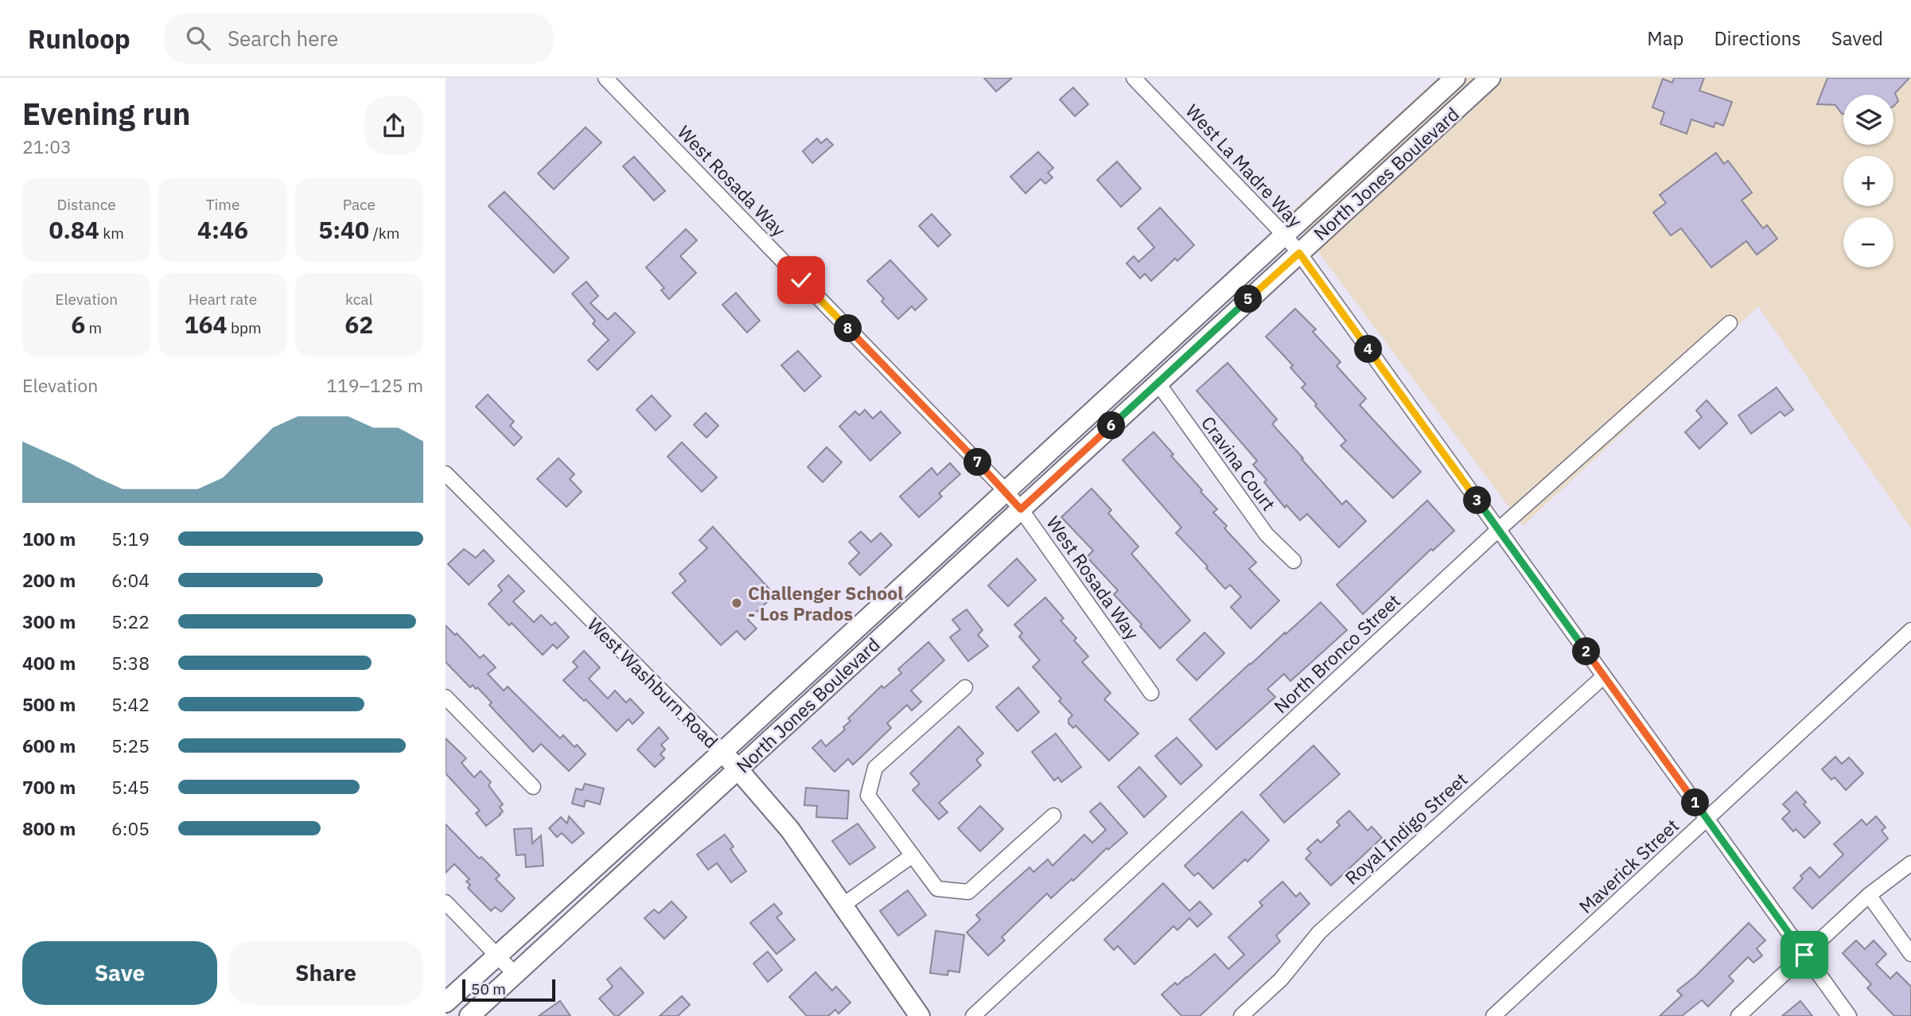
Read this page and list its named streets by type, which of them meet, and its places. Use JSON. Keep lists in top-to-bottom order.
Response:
{
  "streets": {
    "main road": ["North Jones Boulevard", "West Washburn Road"],
    "street": [
      "West La Madre Way",
      "West Rosada Way",
      "Cravina Court",
      "North Bronco Street",
      "Royal Indigo Street",
      "Maverick Street"
    ]
  },
  "crossings": [
    ["West La Madre Way", "North Jones Boulevard"],
    ["West La Madre Way", "North Bronco Street"],
    ["West La Madre Way", "Royal Indigo Street"],
    ["West La Madre Way", "Maverick Street"],
    ["North Jones Boulevard", "West Rosada Way"],
    ["North Jones Boulevard", "Cravina Court"],
    ["North Jones Boulevard", "West Washburn Road"]
  ],
  "places": ["Challenger School - Los Prados"],
  "scale_bar": "50 m",
  "page": {
    "header": "Runloop",
    "search": "Search here",
    "nav": ["Map", "Directions", "Saved"],
    "heading": ["Evening run", "21:03"],
    "map_buttons": ["+", "−"],
    "stats": [
      ["Distance", "0.84 km"],
      ["Time", "4:46"],
      ["Pace", "5:40 /km"],
      ["Elevation", "6 m"],
      ["Heart rate", "164 bpm"],
      ["kcal", "62"]
    ],
    "pins": [
      "5",
      "8",
      "4",
      "6",
      "7",
      "3",
      "2",
      "1"
    ],
    "chart": ["Elevation", "119–125 m"],
    "list": [
      {
        "name": "100 m",
        "note": "5:19"
      },
      {
        "name": "200 m",
        "note": "6:04"
      },
      {
        "name": "300 m",
        "note": "5:22"
      },
      {
        "name": "400 m",
        "note": "5:38"
      },
      {
        "name": "500 m",
        "note": "5:42"
      },
      {
        "name": "600 m",
        "note": "5:25"
      },
      {
        "name": "700 m",
        "note": "5:45"
      },
      {
        "name": "800 m",
        "note": "6:05"
      }
    ],
    "buttons": ["Save", "Share"],
    "scale": "50 m"
  }
}
